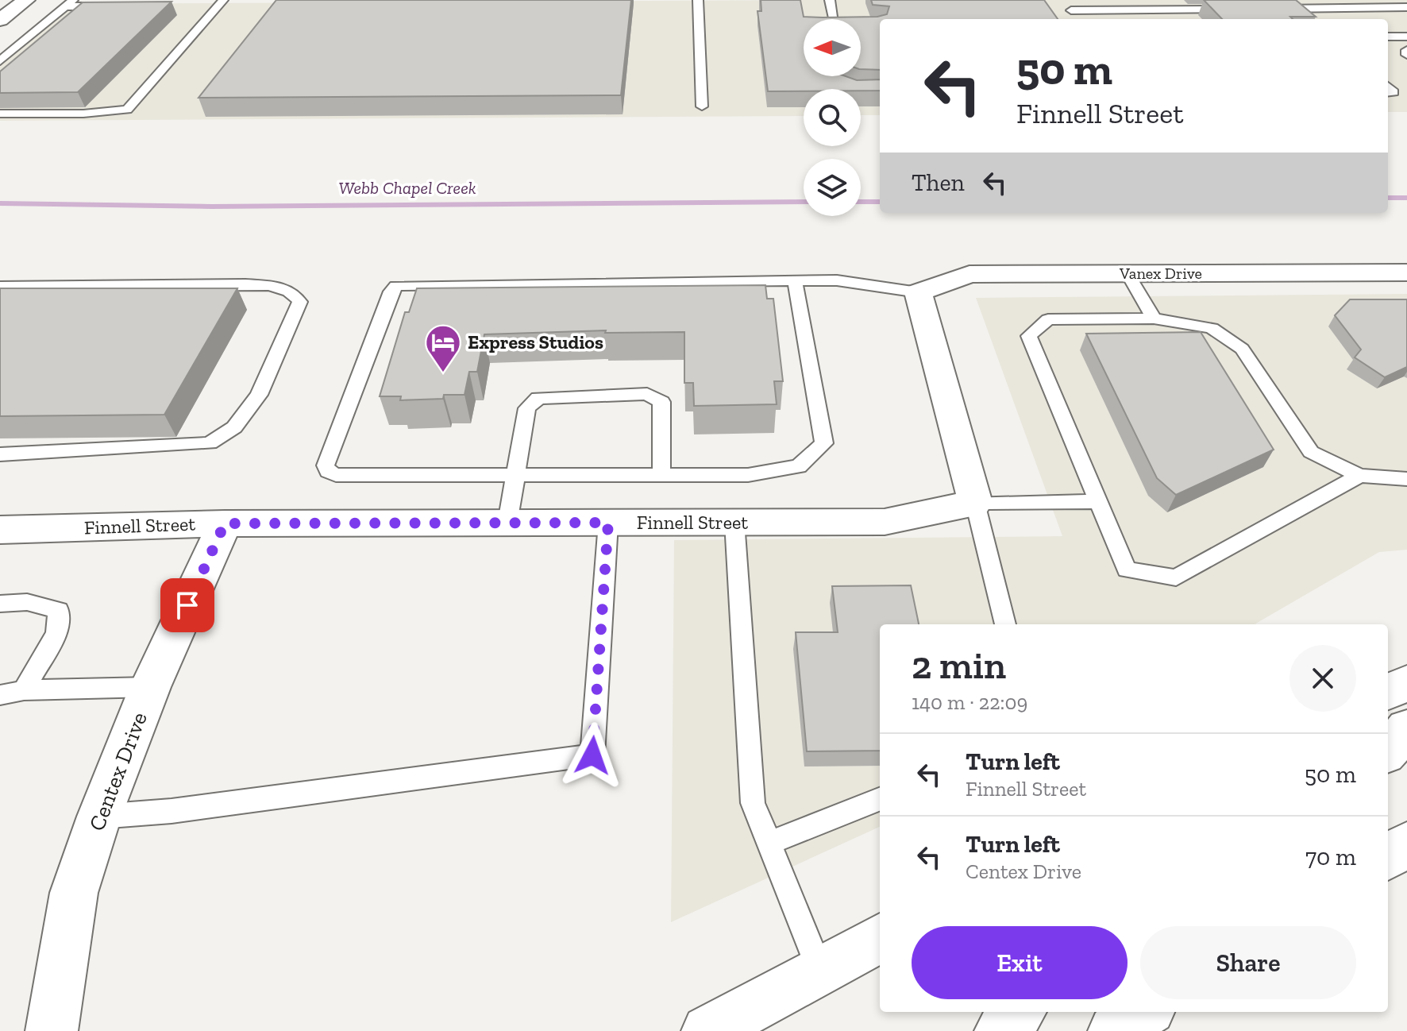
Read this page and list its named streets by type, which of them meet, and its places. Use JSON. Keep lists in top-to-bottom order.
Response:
{
  "streets": {
    "main road": ["Vanex Drive", "Finnell Street", "Centex Drive"]
  },
  "crossings": [
    ["Finnell Street", "Centex Drive"]
  ],
  "water": ["Webb Chapel Creek"],
  "places": {
    "hotel": ["Express Studios"]
  },
  "north": "left",
  "page": {
    "turn": ["50 m", "Finnell Street"],
    "then": "Then",
    "heading": ["2 min", "140 m · 22:09"],
    "list": [
      {
        "name": "Turn left",
        "note": "Finnell Street",
        "value": "50 m"
      },
      {
        "name": "Turn left",
        "note": "Centex Drive",
        "value": "70 m"
      }
    ],
    "buttons": ["Exit", "Share"]
  }
}
